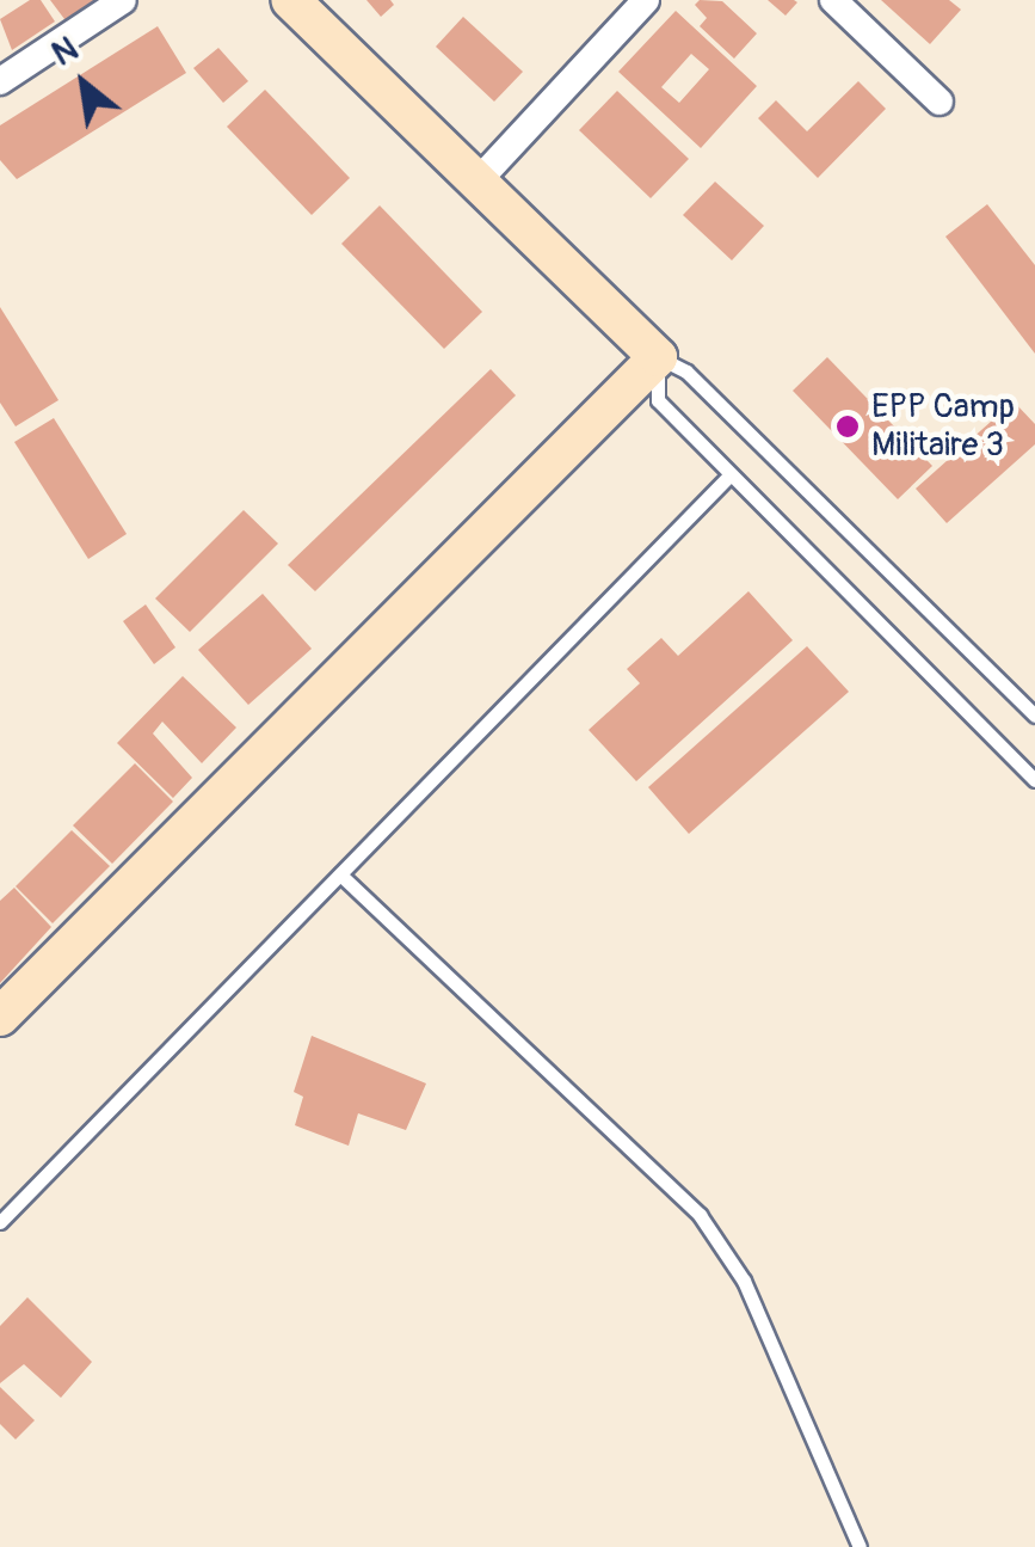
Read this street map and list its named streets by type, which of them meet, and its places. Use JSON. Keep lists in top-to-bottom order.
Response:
{
  "places": ["EPP Camp Militaire 3"],
  "north": "top left"
}
